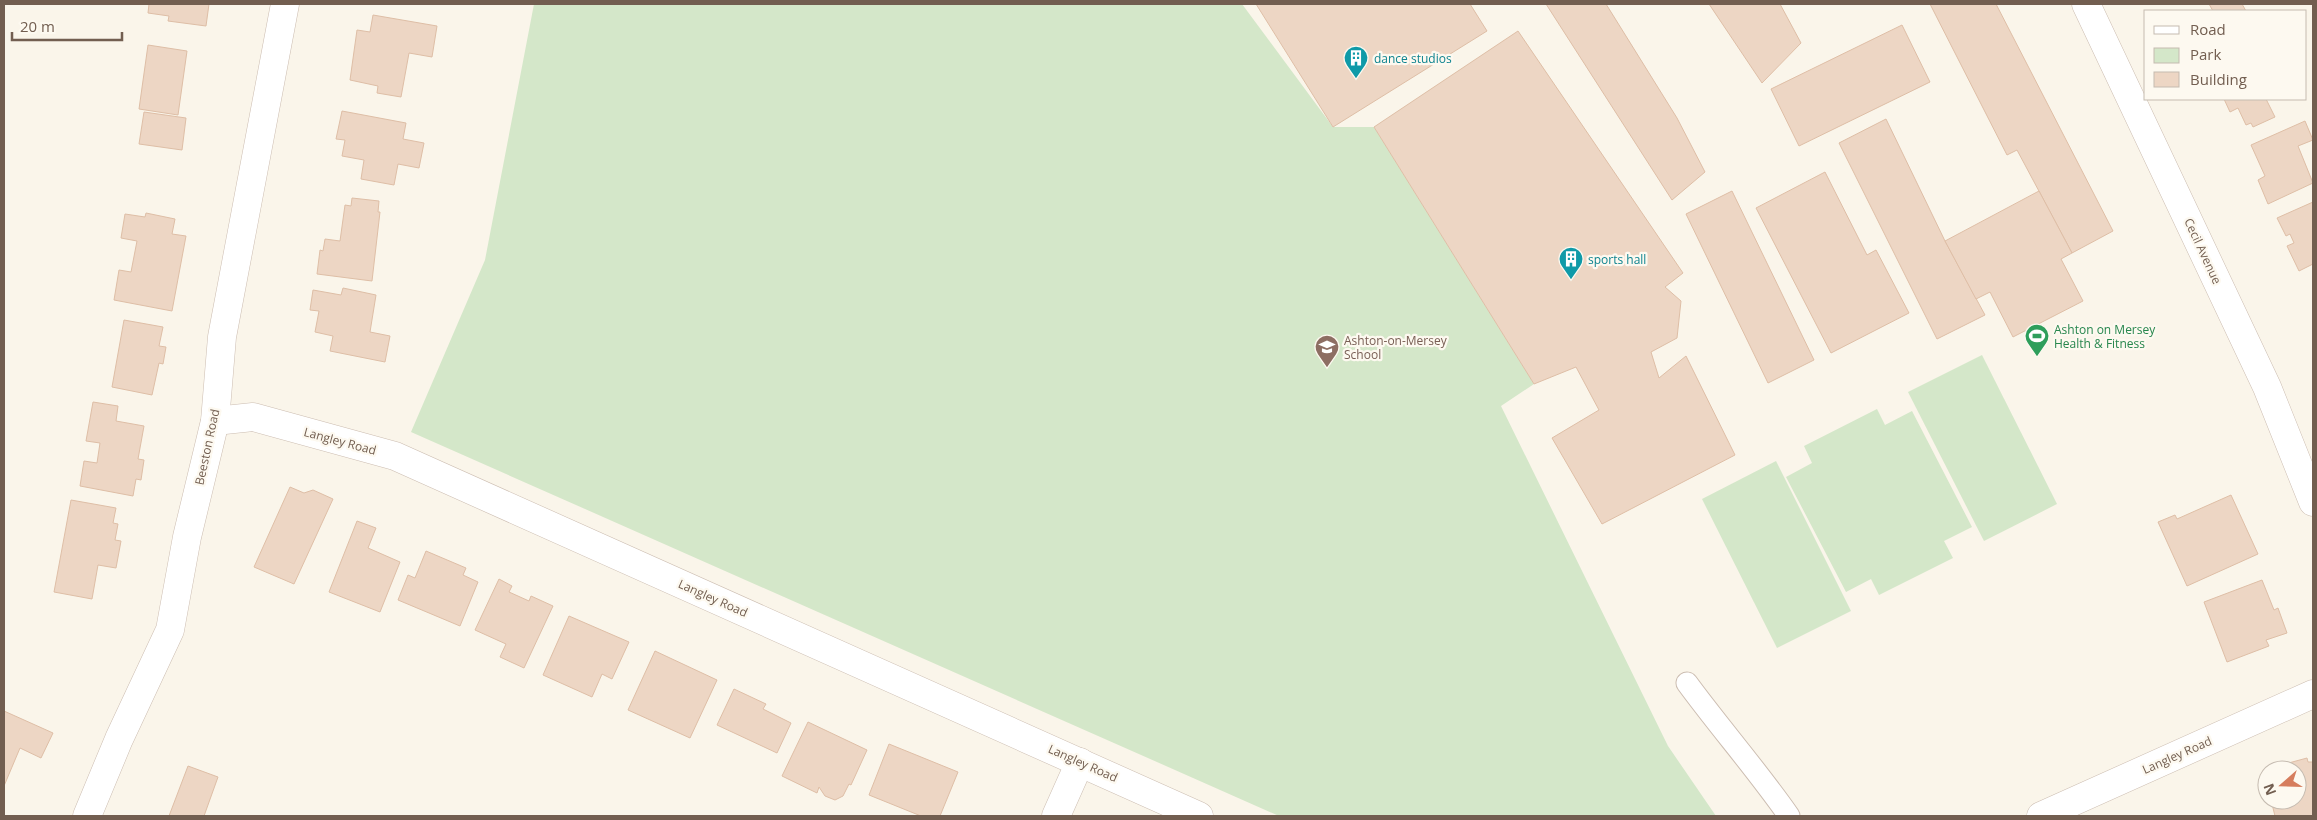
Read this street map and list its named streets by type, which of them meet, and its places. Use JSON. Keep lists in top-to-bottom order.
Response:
{
  "streets": {
    "street": ["Cecil Avenue", "Langley Road", "Beeston Road"]
  },
  "crossings": [
    ["Langley Road", "Beeston Road"]
  ],
  "places": {
    "building": ["dance studios", "sports hall"],
    "sports": ["Ashton on Mersey Health & Fitness"],
    "school or university": ["Ashton-on-Mersey School"]
  },
  "legend": ["Road", "Park", "Building"],
  "scale_bar": "20 m",
  "north": "left"
}
